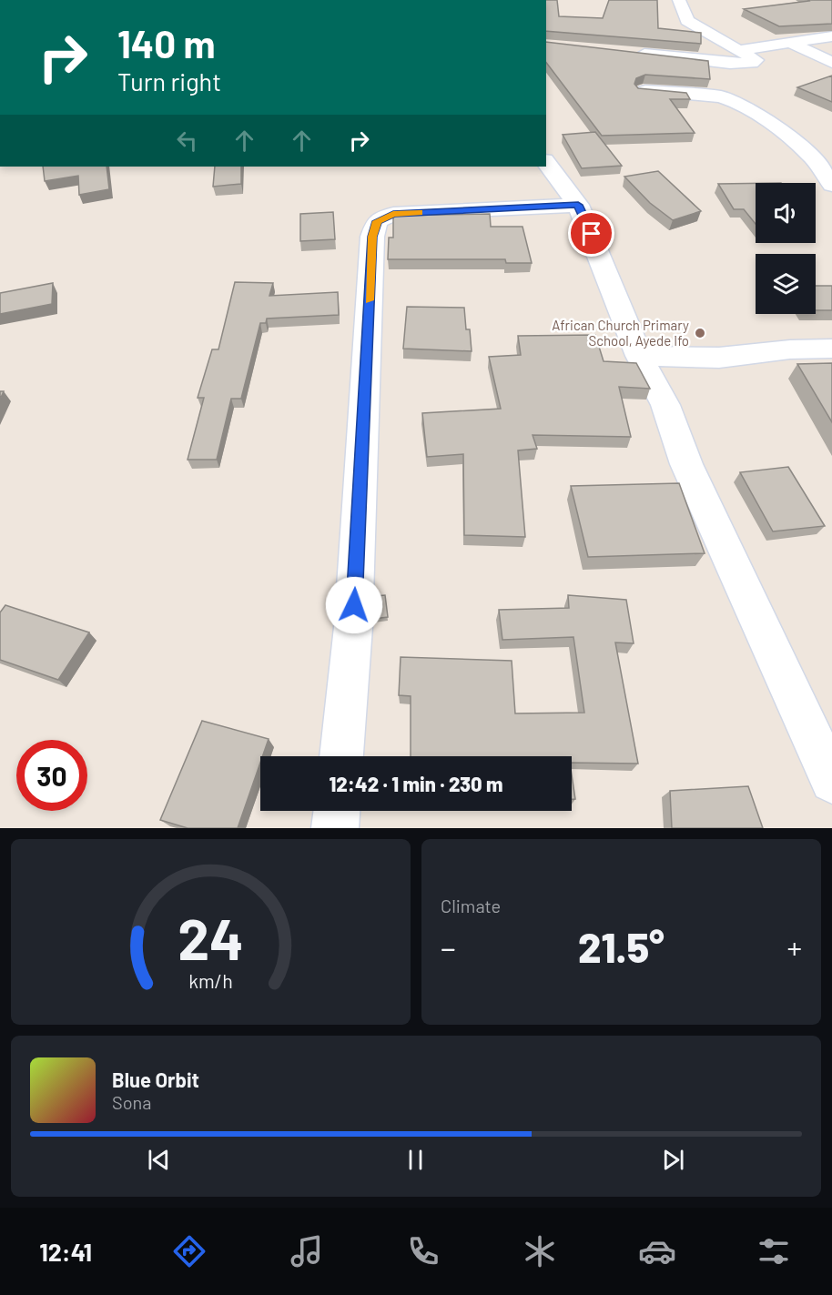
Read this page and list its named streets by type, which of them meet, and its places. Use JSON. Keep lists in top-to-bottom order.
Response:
{
  "places": ["African Church Primary School, Ayede Ifo"],
  "page": {
    "turn": ["140 m", "Turn right"],
    "limit": "30",
    "trip": "12:42 · 1 min · 230 m",
    "tile": "Climate",
    "heat": ["−", "21.5°", "+"],
    "song": ["Blue Orbit", "Sona"],
    "tabs": "12:41",
    "gauge": ["24", "km/h"]
  }
}
